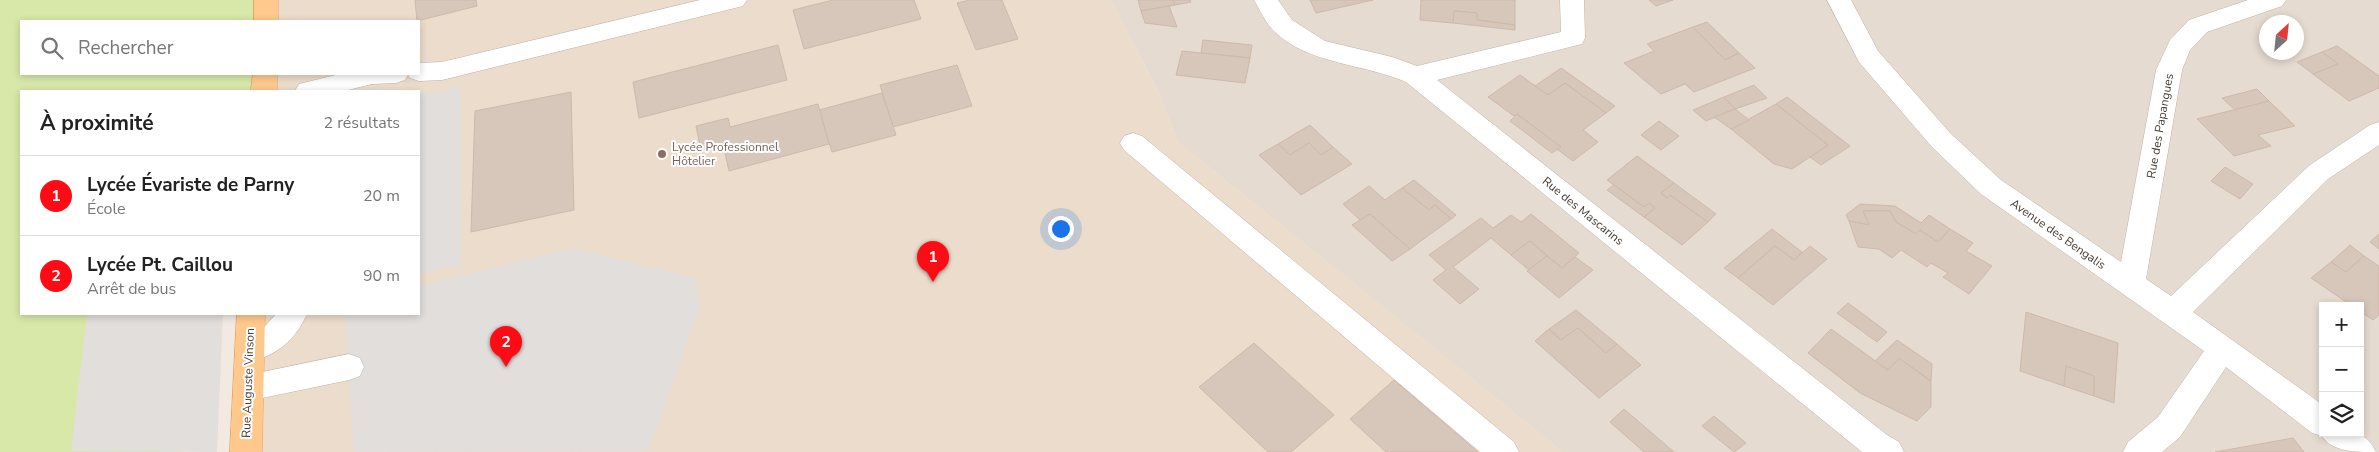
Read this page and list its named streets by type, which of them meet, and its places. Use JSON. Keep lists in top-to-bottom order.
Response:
{
  "streets": {
    "main road": ["Rue Auguste Vinson"],
    "street": ["Rue des Papangues", "Rue des Mascarins", "Avenue des Bengalis"]
  },
  "crossings": [
    ["Rue des Papangues", "Avenue des Bengalis"]
  ],
  "places": ["Lycée Professionnel Hôtelier"],
  "north": "top right",
  "page": {
    "search": "Rechercher",
    "heading": ["À proximité", "2 résultats"],
    "list": [
      {
        "mark": "1",
        "name": "Lycée Évariste de Parny",
        "note": "École",
        "value": "20 m"
      },
      {
        "mark": "2",
        "name": "Lycée Pt. Caillou",
        "note": "Arrêt de bus",
        "value": "90 m"
      }
    ],
    "pins": ["1", "2"],
    "map_buttons": ["+", "−"]
  }
}
